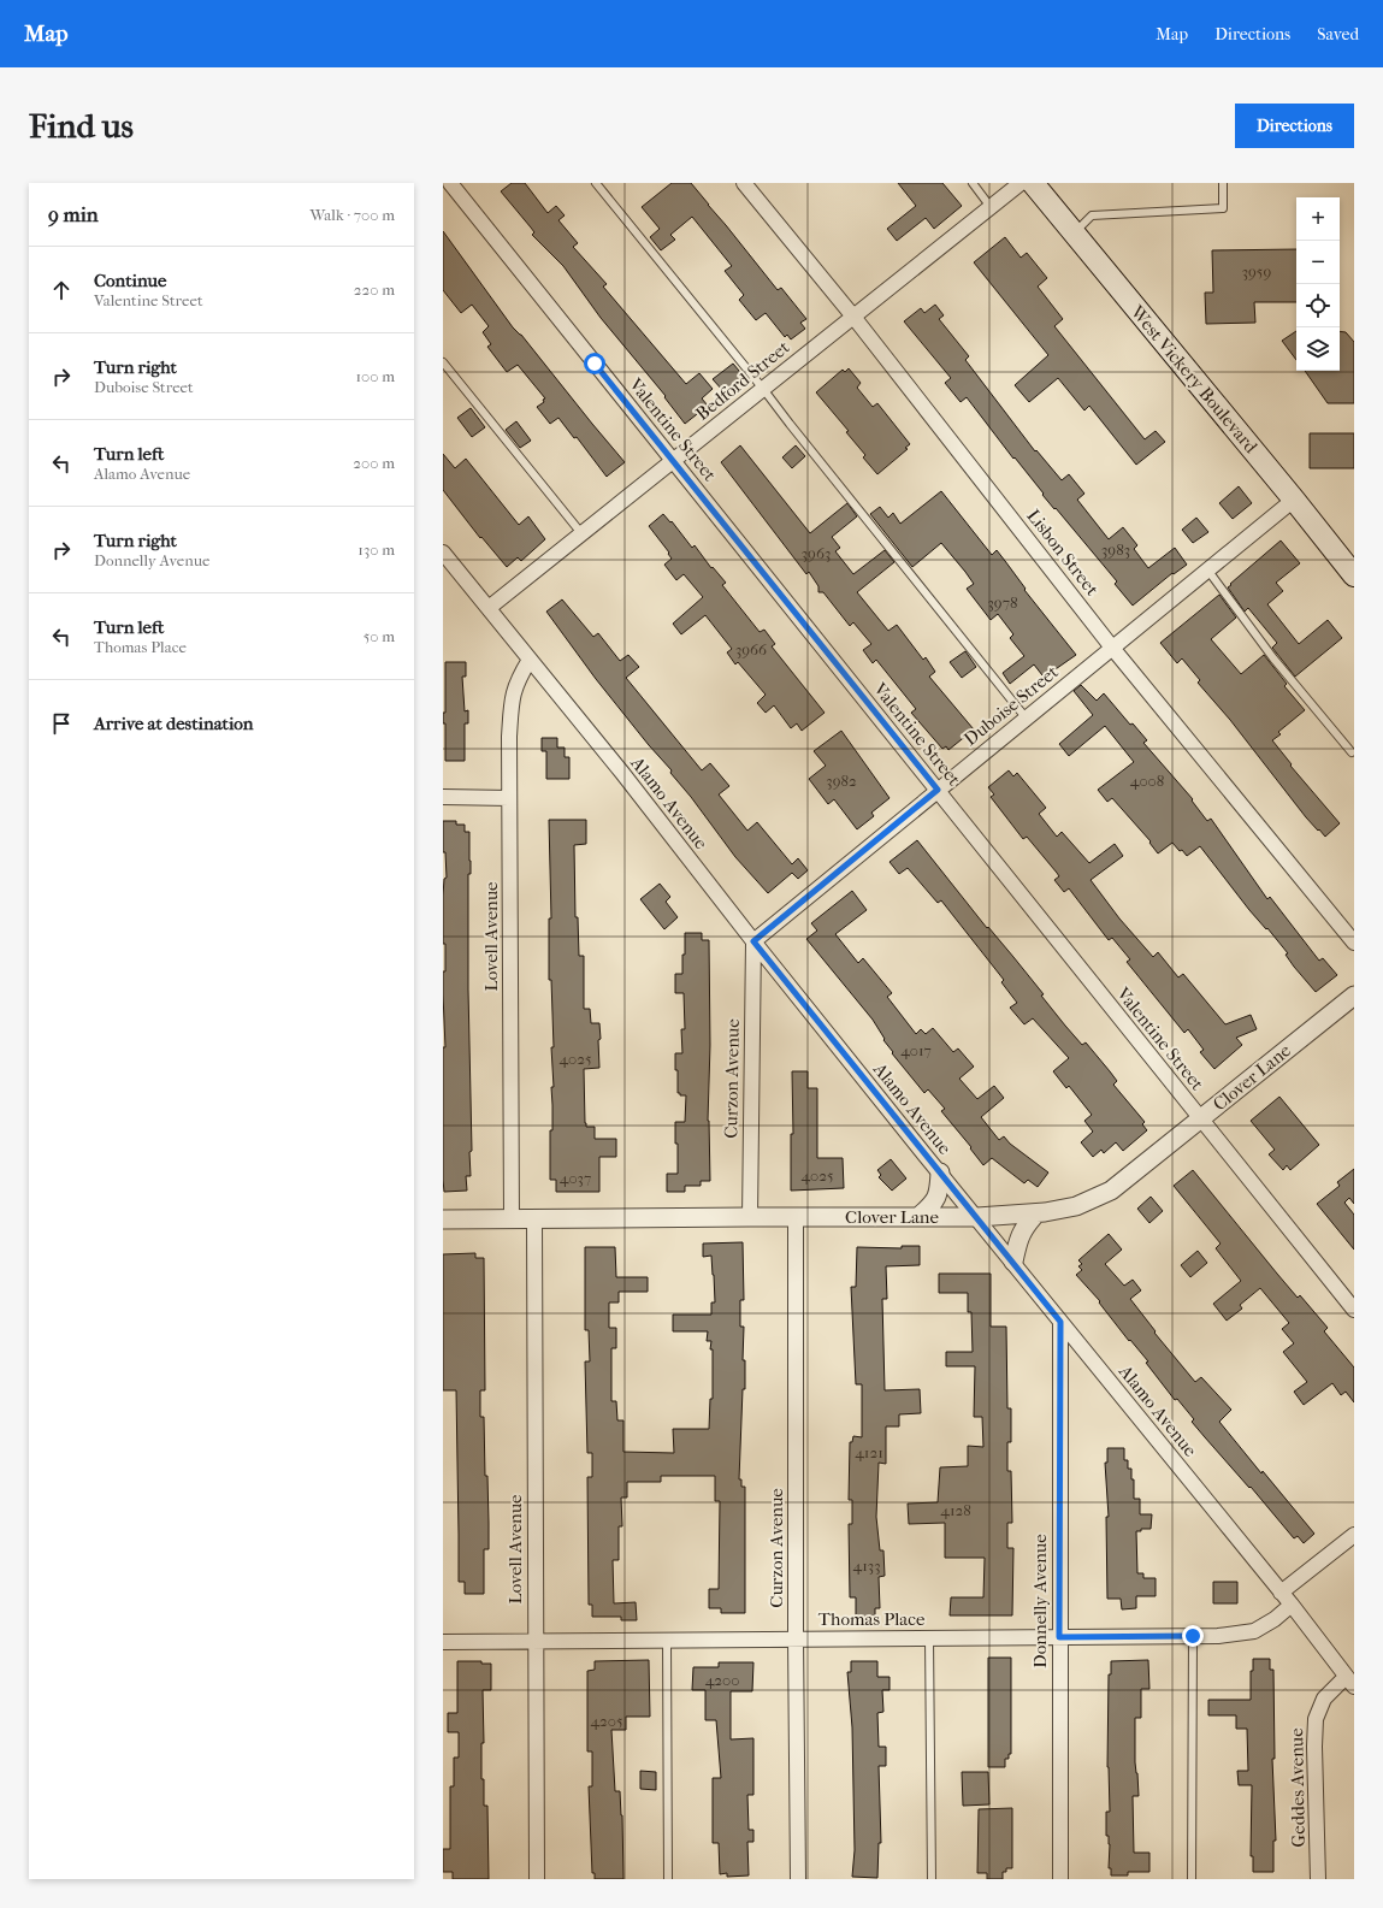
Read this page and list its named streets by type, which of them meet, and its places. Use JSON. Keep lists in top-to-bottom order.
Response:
{
  "streets": {
    "main road": ["West Vickery Boulevard"],
    "street": [
      "Bedford Street",
      "Valentine Street",
      "Lisbon Street",
      "Duboise Street",
      "Alamo Avenue",
      "Lovell Avenue",
      "Clover Lane",
      "Curzon Avenue",
      "Donnelly Avenue",
      "Thomas Place",
      "Geddes Avenue"
    ]
  },
  "crossings": [
    ["West Vickery Boulevard", "Duboise Street"],
    ["Bedford Street", "Valentine Street"],
    ["Bedford Street", "Lisbon Street"],
    ["Bedford Street", "Alamo Avenue"],
    ["Valentine Street", "Duboise Street"],
    ["Valentine Street", "Clover Lane"],
    ["Lisbon Street", "Duboise Street"],
    ["Duboise Street", "Alamo Avenue"],
    ["Duboise Street", "Curzon Avenue"],
    ["Alamo Avenue", "Lovell Avenue"],
    ["Alamo Avenue", "Clover Lane"],
    ["Alamo Avenue", "Curzon Avenue"],
    ["Alamo Avenue", "Donnelly Avenue"],
    ["Alamo Avenue", "Thomas Place"],
    ["Alamo Avenue", "Geddes Avenue"],
    ["Lovell Avenue", "Clover Lane"],
    ["Lovell Avenue", "Thomas Place"],
    ["Clover Lane", "Curzon Avenue"],
    ["Curzon Avenue", "Thomas Place"],
    ["Donnelly Avenue", "Thomas Place"]
  ],
  "house_numbers": [
    "3959",
    "3983",
    "3963",
    "3978",
    "3966",
    "3982",
    "4008",
    "4017",
    "4025",
    "4025",
    "4037",
    "4121",
    "4128",
    "4133",
    "4200",
    "4205"
  ],
  "page": {
    "header": "Map",
    "nav": ["Map", "Directions", "Saved"],
    "buttons": "Directions",
    "title": "Find us",
    "heading": ["9 min", "Walk · 700 m"],
    "map_buttons": ["+", "−"],
    "list": [
      ["Continue", "Valentine Street", "220 m"],
      ["Turn right", "Duboise Street", "100 m"],
      ["Turn left", "Alamo Avenue", "200 m"],
      ["Turn right", "Donnelly Avenue", "130 m"],
      ["Turn left", "Thomas Place", "50 m"],
      "Arrive at destination"
    ]
  }
}
